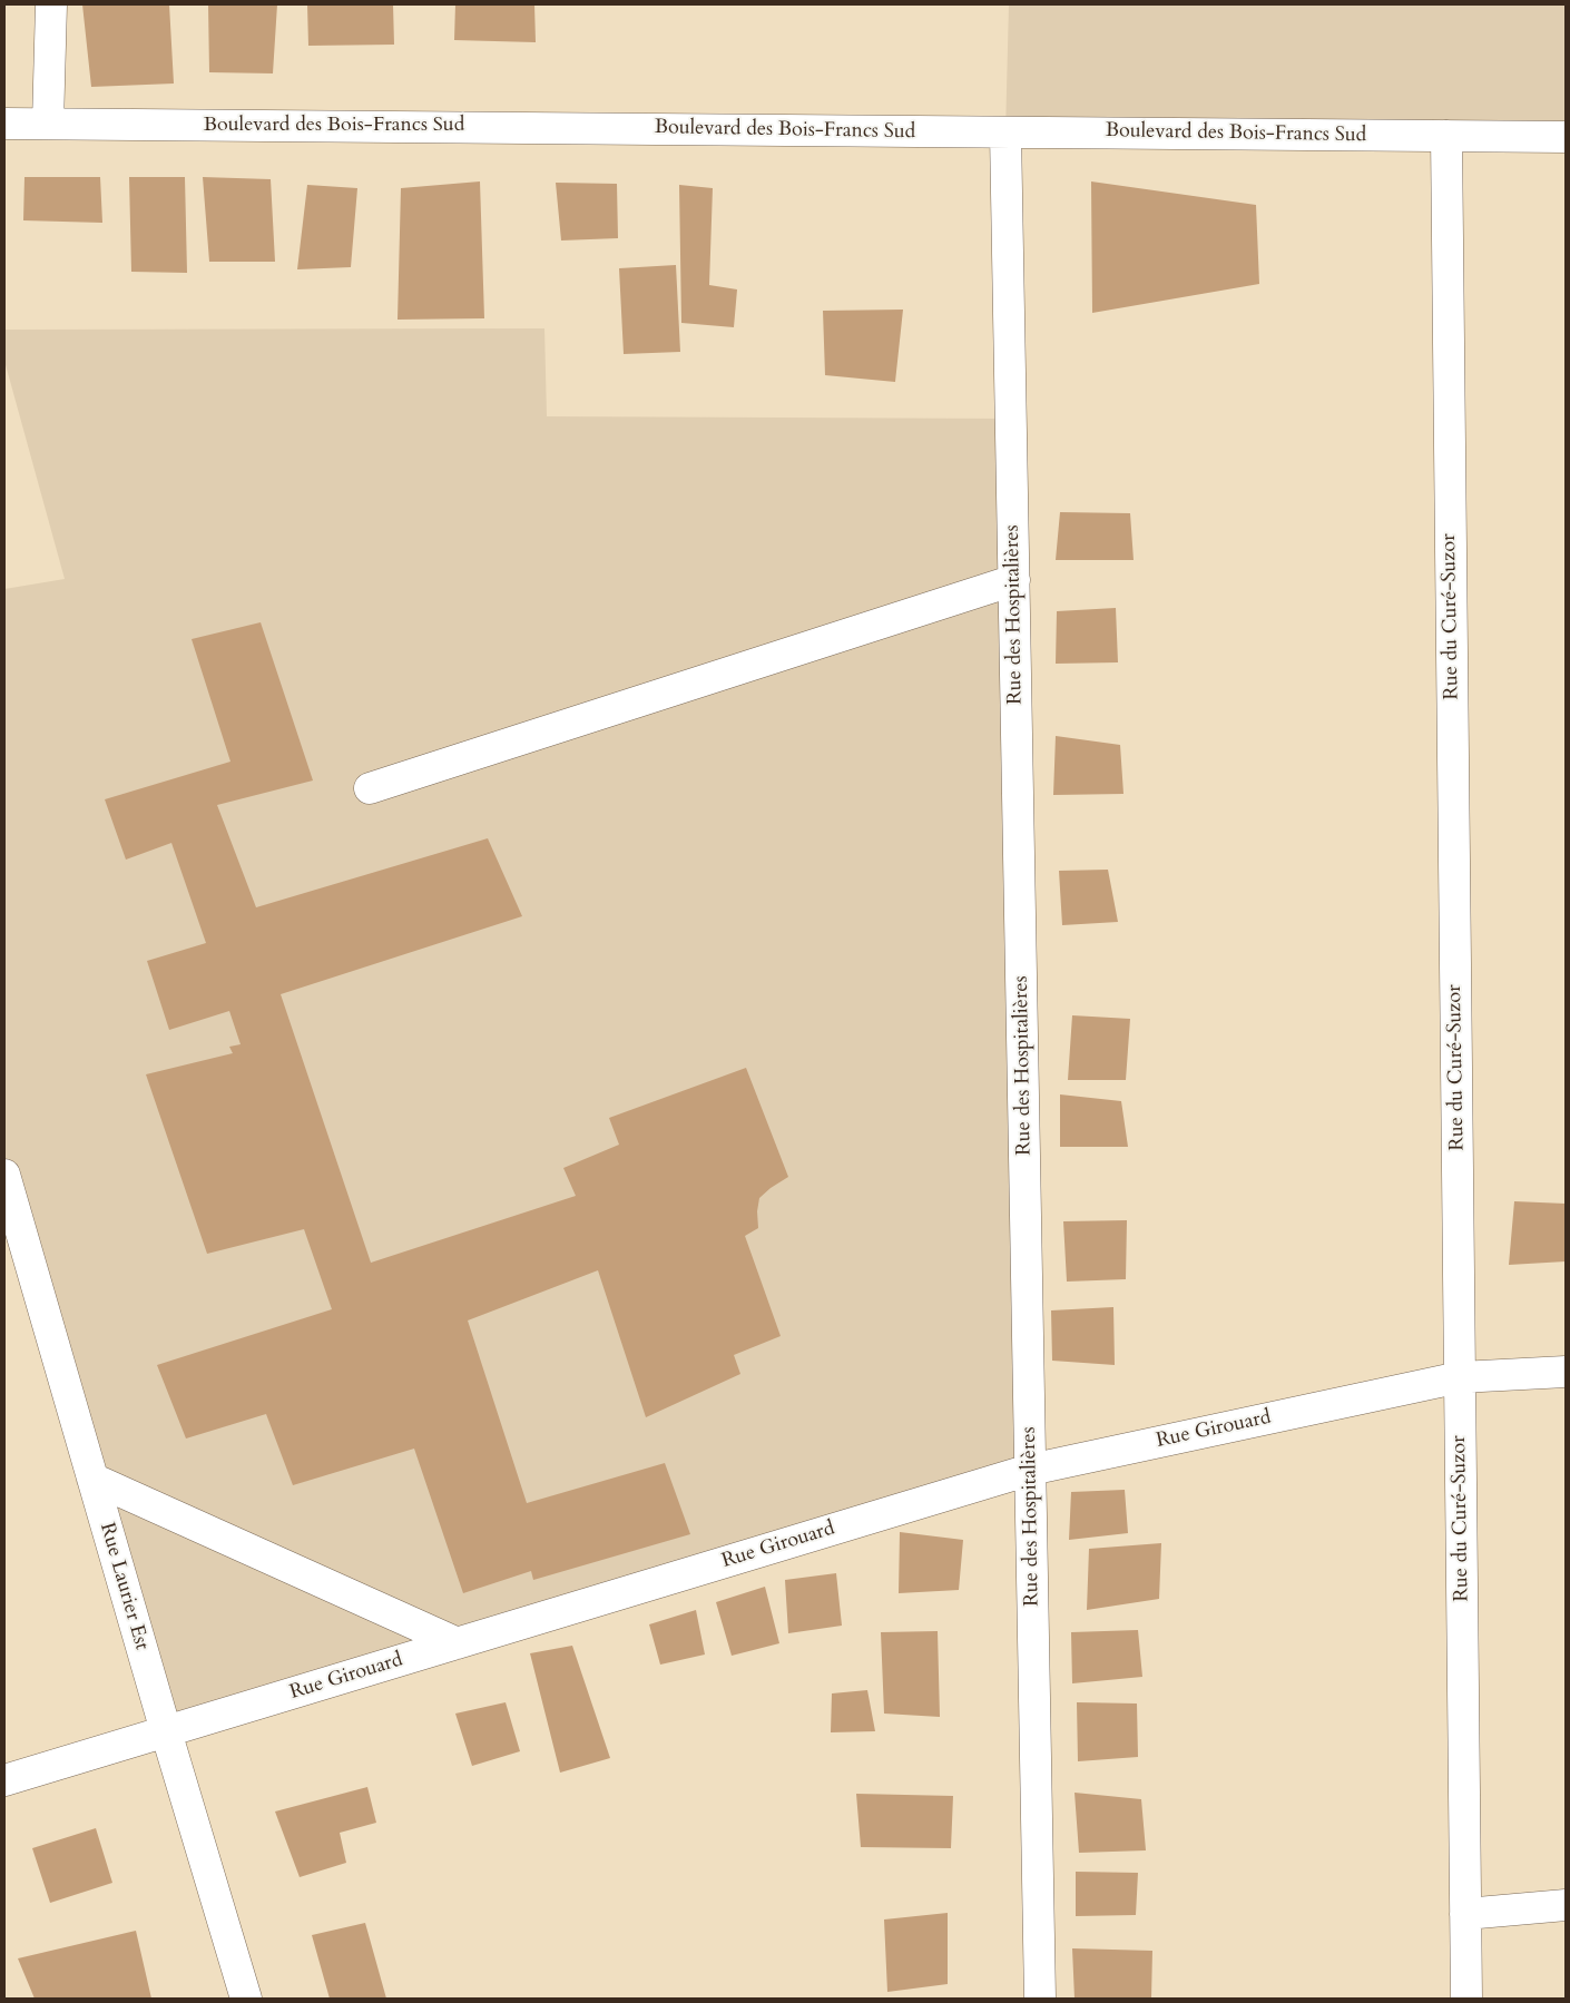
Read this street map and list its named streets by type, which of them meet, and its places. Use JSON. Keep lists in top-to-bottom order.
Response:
{
  "streets": {
    "street": [
      "Boulevard des Bois-Francs Sud",
      "Rue des Hospitalières",
      "Rue du Curé-Suzor",
      "Rue Girouard",
      "Rue Laurier Est"
    ]
  },
  "crossings": [
    ["Boulevard des Bois-Francs Sud", "Rue des Hospitalières"],
    ["Boulevard des Bois-Francs Sud", "Rue du Curé-Suzor"],
    ["Rue des Hospitalières", "Rue Girouard"],
    ["Rue du Curé-Suzor", "Rue Girouard"],
    ["Rue Girouard", "Rue Laurier Est"]
  ]
}
